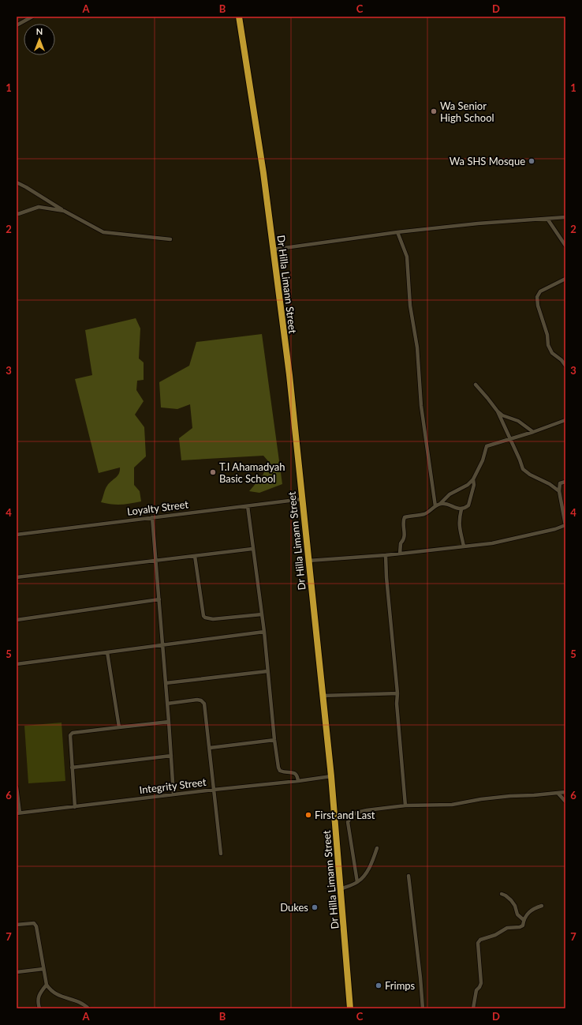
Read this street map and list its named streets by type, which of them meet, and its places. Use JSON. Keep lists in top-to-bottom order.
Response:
{
  "streets": {
    "highway": ["Dr Hilla Limann Street"],
    "street": ["Loyalty Street", "Integrity Street"]
  },
  "crossings": [
    ["Dr Hilla Limann Street", "Loyalty Street"],
    ["Dr Hilla Limann Street", "Integrity Street"]
  ],
  "places": [
    "Wa Senior High School",
    "Wa SHS Mosque",
    "T.I Ahamadyah Basic School",
    "First and Last",
    "Dukes",
    "Frimps"
  ],
  "north": "top",
  "grid": {
    "columns": [
      "A",
      "B",
      "C",
      "D"
    ],
    "rows": [
      "1",
      "2",
      "3",
      "4",
      "5",
      "6",
      "7"
    ]
  }
}
